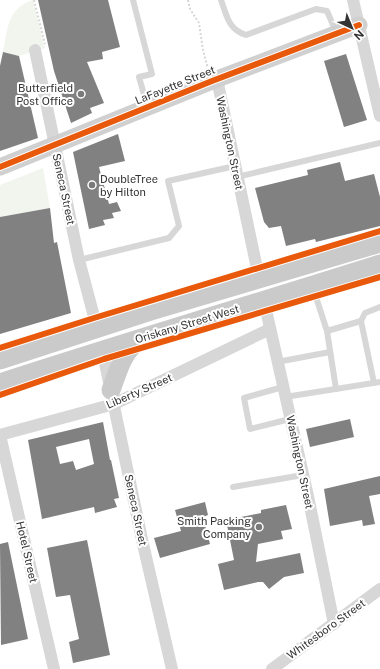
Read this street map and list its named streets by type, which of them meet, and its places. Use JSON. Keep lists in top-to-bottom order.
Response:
{
  "streets": {
    "main road": ["Oriskany Street West"],
    "street": [
      "LaFayette Street",
      "Washington Street",
      "Seneca Street",
      "Liberty Street",
      "Hotel Street",
      "Whitesboro Street"
    ]
  },
  "crossings": [
    ["LaFayette Street", "Washington Street"],
    ["LaFayette Street", "Seneca Street"],
    ["Washington Street", "Oriskany Street West"],
    ["Washington Street", "Liberty Street"],
    ["Washington Street", "Whitesboro Street"],
    ["Seneca Street", "Oriskany Street West"],
    ["Seneca Street", "Liberty Street"],
    ["Liberty Street", "Hotel Street"]
  ],
  "places": ["Butterfield Post Office", "DoubleTree by Hilton", "Smith Packing Company"],
  "north": "bottom right"
}
